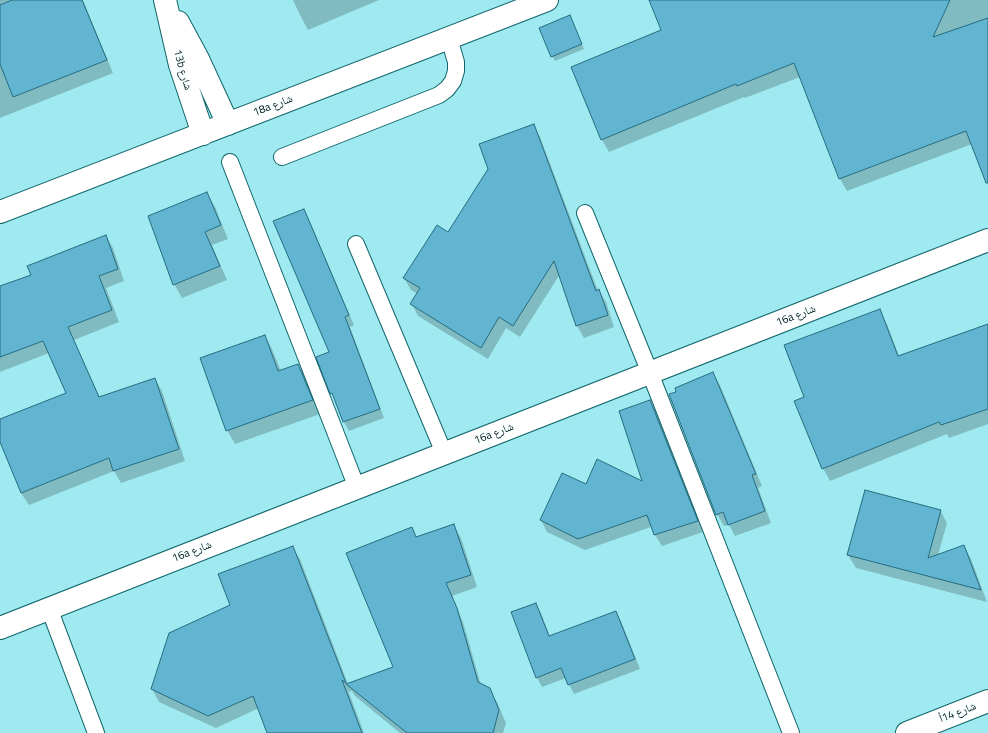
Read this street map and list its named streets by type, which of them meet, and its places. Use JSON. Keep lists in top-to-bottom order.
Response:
{
  "streets": {
    "street": [
      "13b شارع",
      "18a شارع",
      "16a شارع",
      "شارع 14أ"
    ]
  },
  "crossings": [
    ["13b شارع", "18a شارع"]
  ]
}
